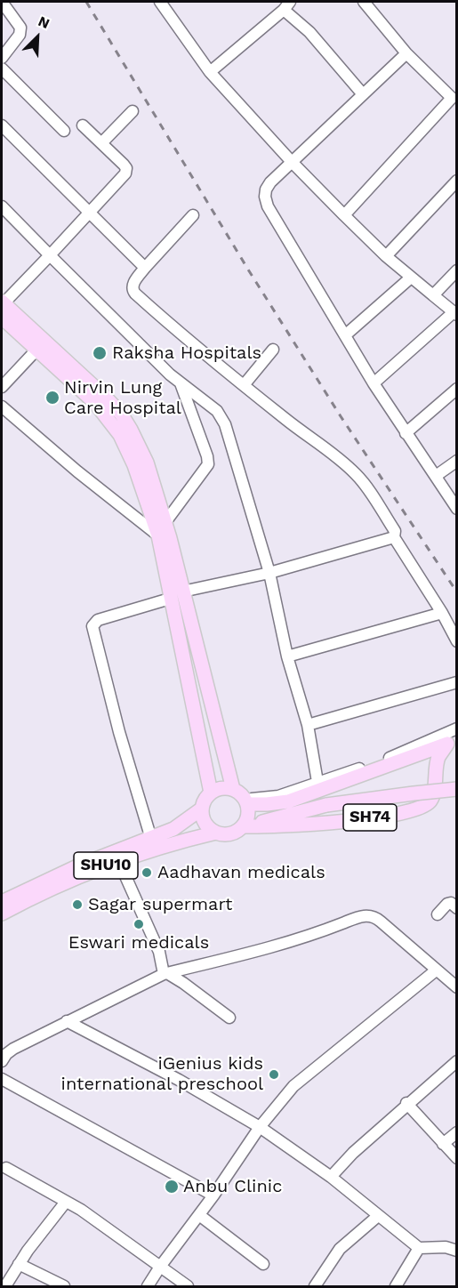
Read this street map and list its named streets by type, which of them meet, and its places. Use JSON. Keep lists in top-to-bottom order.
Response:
{
  "streets": {
    "main road": ["SH74", "SHU10"]
  },
  "crossings": [
    ["SH74", "SHU10"]
  ],
  "places": [
    "Raksha Hospitals",
    "Nirvin Lung Care Hospital",
    "Aadhavan medicals",
    "Sagar supermart",
    "Eswari medicals",
    "iGenius kids international preschool",
    "Anbu Clinic"
  ],
  "north": "top right"
}
